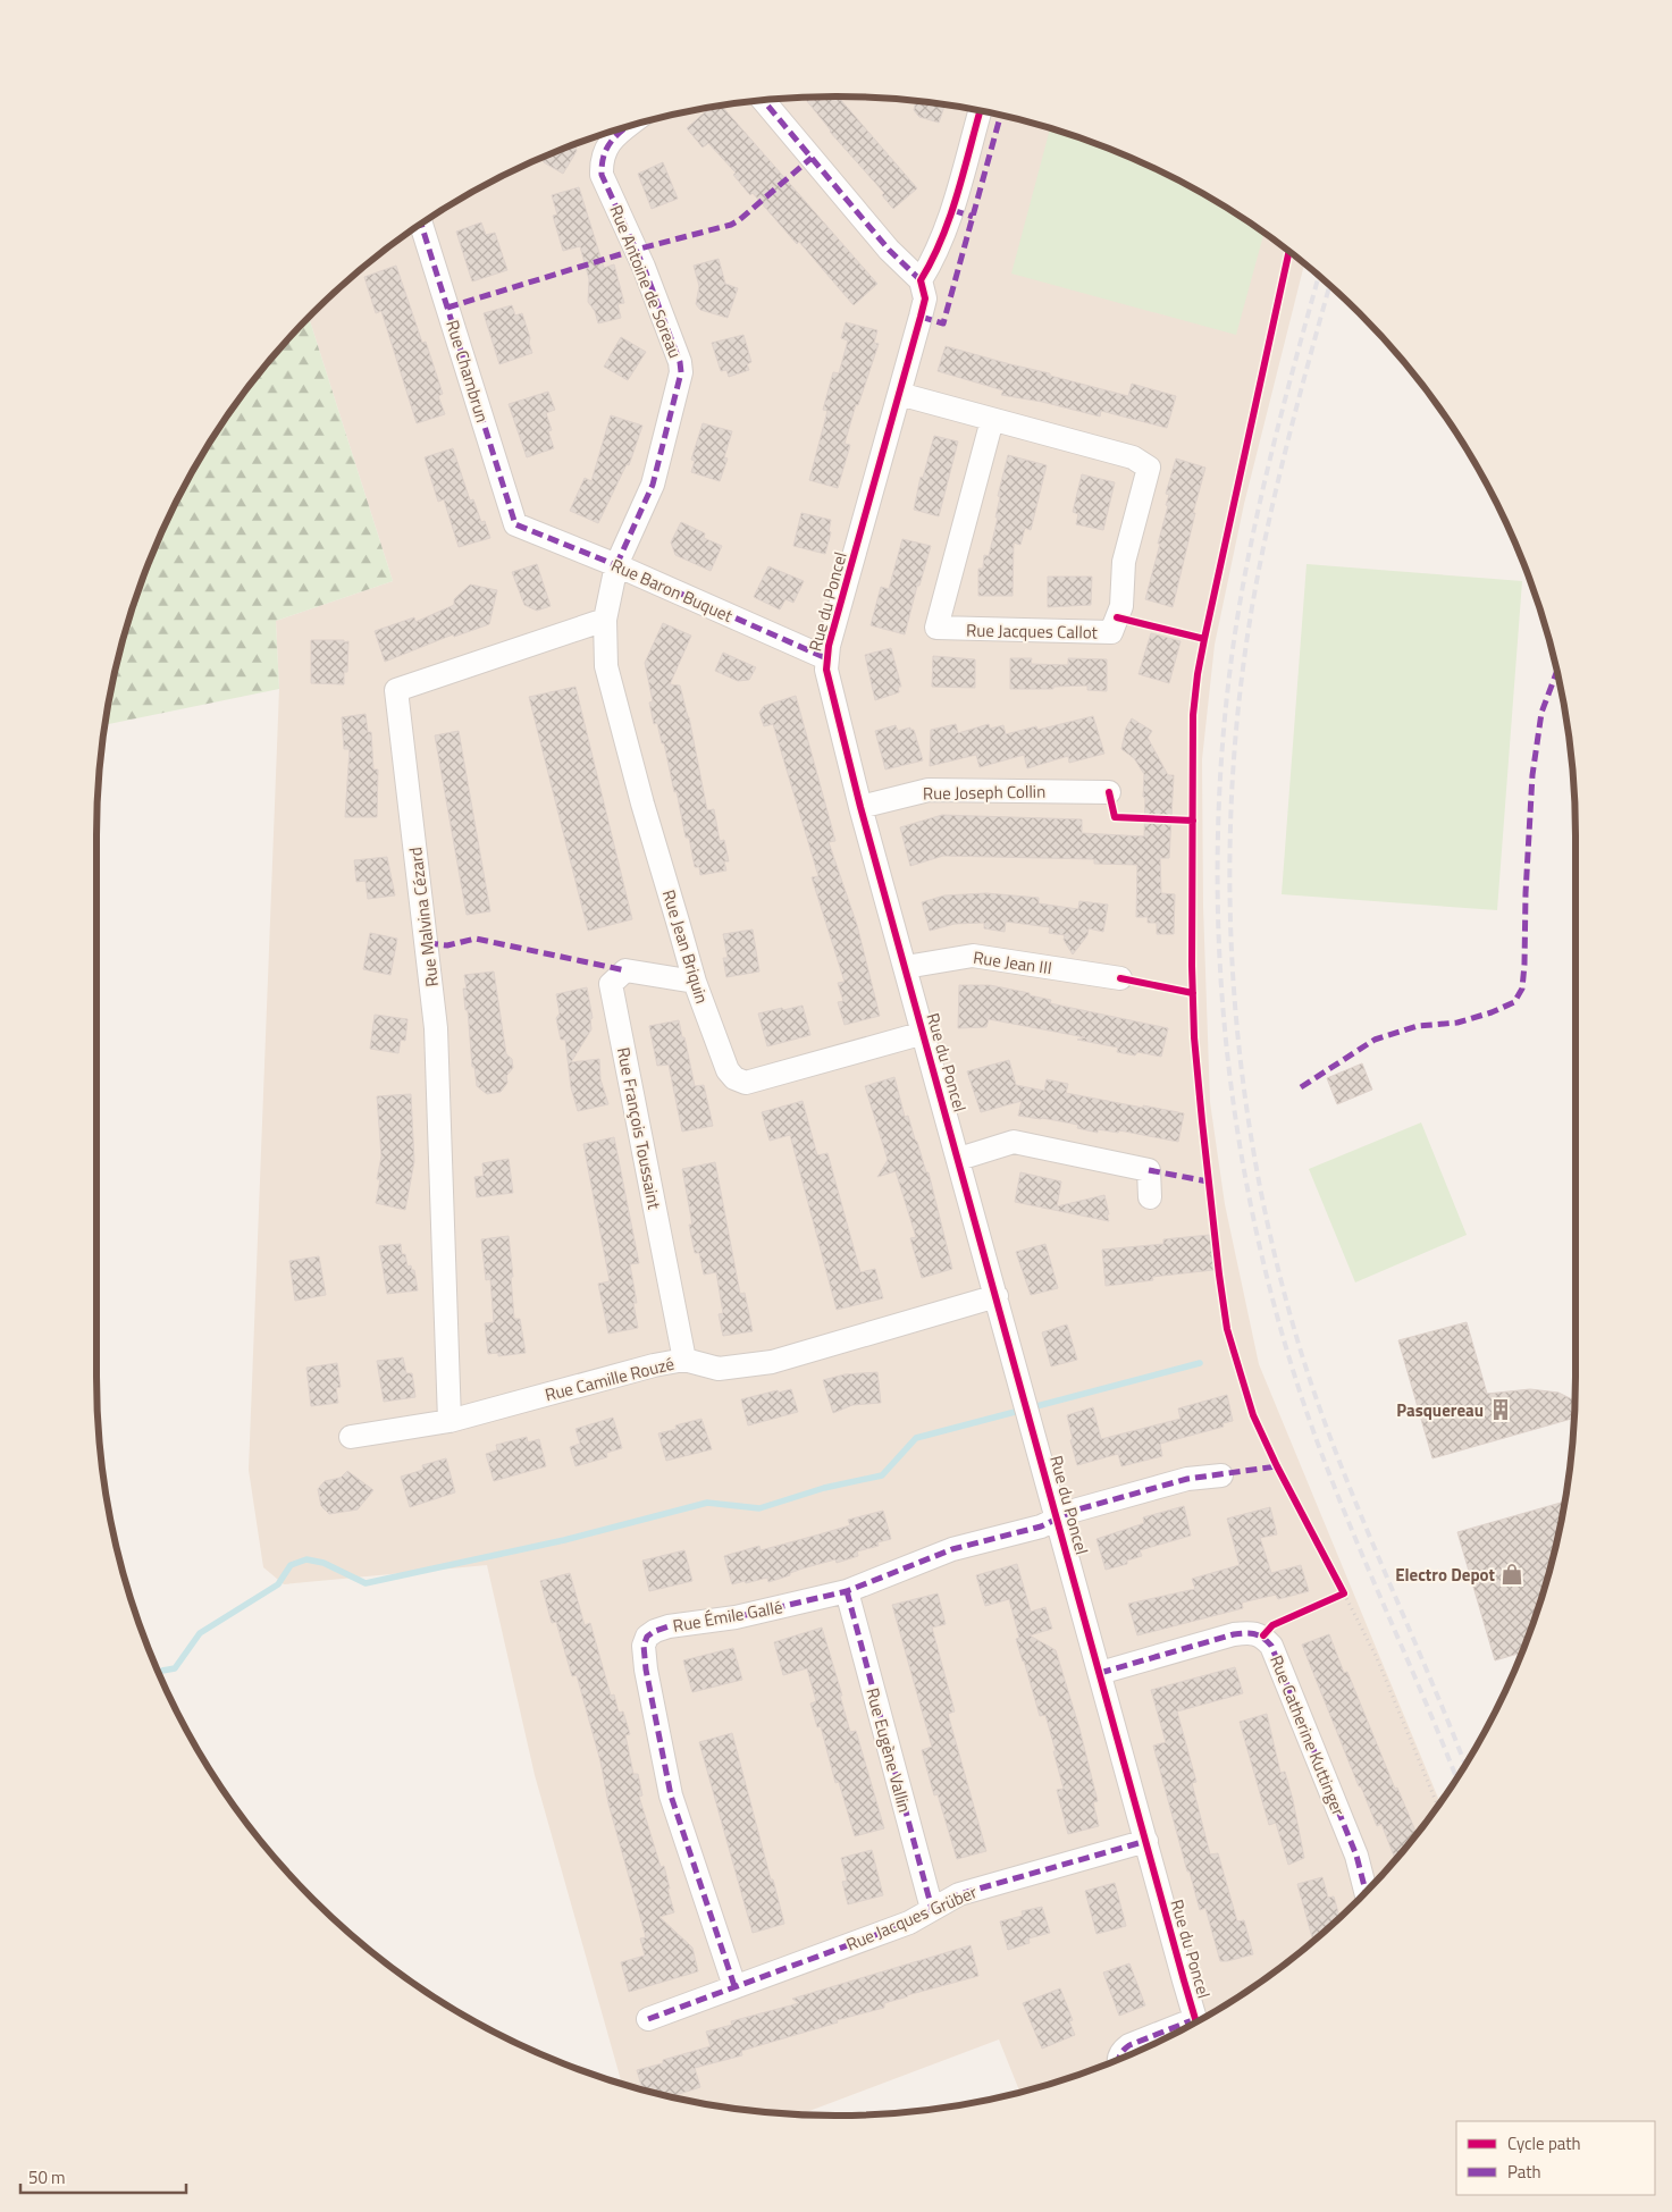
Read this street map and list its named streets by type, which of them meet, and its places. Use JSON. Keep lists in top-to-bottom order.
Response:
{
  "streets": {
    "street": [
      "Rue Antoine de Soreau",
      "Rue Chambrun",
      "Rue Baron Buquet",
      "Rue du Poncel",
      "Rue Jacques Callot",
      "Rue Joseph Collin",
      "Rue Malvina Cézard",
      "Rue Jean Briquin",
      "Rue Jean III",
      "Rue François Toussaint",
      "Rue Camille Rouzé",
      "Rue Émile Gallé",
      "Rue Catherine Kuttinger",
      "Rue Eugène Vallin",
      "Rue Jacques Grüber"
    ]
  },
  "crossings": [
    ["Rue Antoine de Soreau", "Rue Baron Buquet"],
    ["Rue Chambrun", "Rue Baron Buquet"],
    ["Rue Baron Buquet", "Rue du Poncel"],
    ["Rue du Poncel", "Rue Jacques Callot"],
    ["Rue du Poncel", "Rue Joseph Collin"],
    ["Rue du Poncel", "Rue Jean Briquin"],
    ["Rue du Poncel", "Rue Jean III"],
    ["Rue du Poncel", "Rue Camille Rouzé"],
    ["Rue du Poncel", "Rue Émile Gallé"],
    ["Rue du Poncel", "Rue Catherine Kuttinger"],
    ["Rue du Poncel", "Rue Jacques Grüber"],
    ["Rue Malvina Cézard", "Rue Jean Briquin"],
    ["Rue Malvina Cézard", "Rue Camille Rouzé"],
    ["Rue Jean Briquin", "Rue François Toussaint"],
    ["Rue François Toussaint", "Rue Camille Rouzé"],
    ["Rue Émile Gallé", "Rue Eugène Vallin"],
    ["Rue Émile Gallé", "Rue Jacques Grüber"],
    ["Rue Eugène Vallin", "Rue Jacques Grüber"]
  ],
  "places": {
    "building": ["Pasquereau"],
    "shop": ["Electro Depot"]
  },
  "legend": ["Cycle path", "Path"],
  "scale_bar": "50 m"
}
